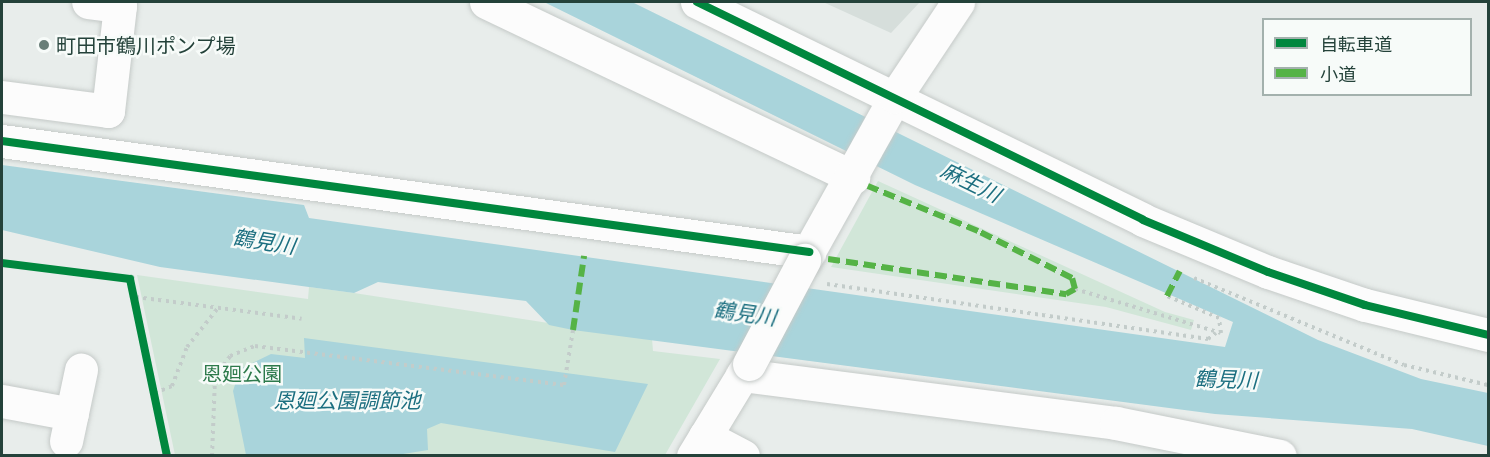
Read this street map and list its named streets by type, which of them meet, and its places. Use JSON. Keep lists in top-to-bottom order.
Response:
{
  "water": ["麻生川", "鶴見川", "恩廻公園調節池"],
  "parks": ["恩廻公園"],
  "places": ["町田市鶴川ポンプ場"],
  "legend": ["自転車道", "小道"]
}
